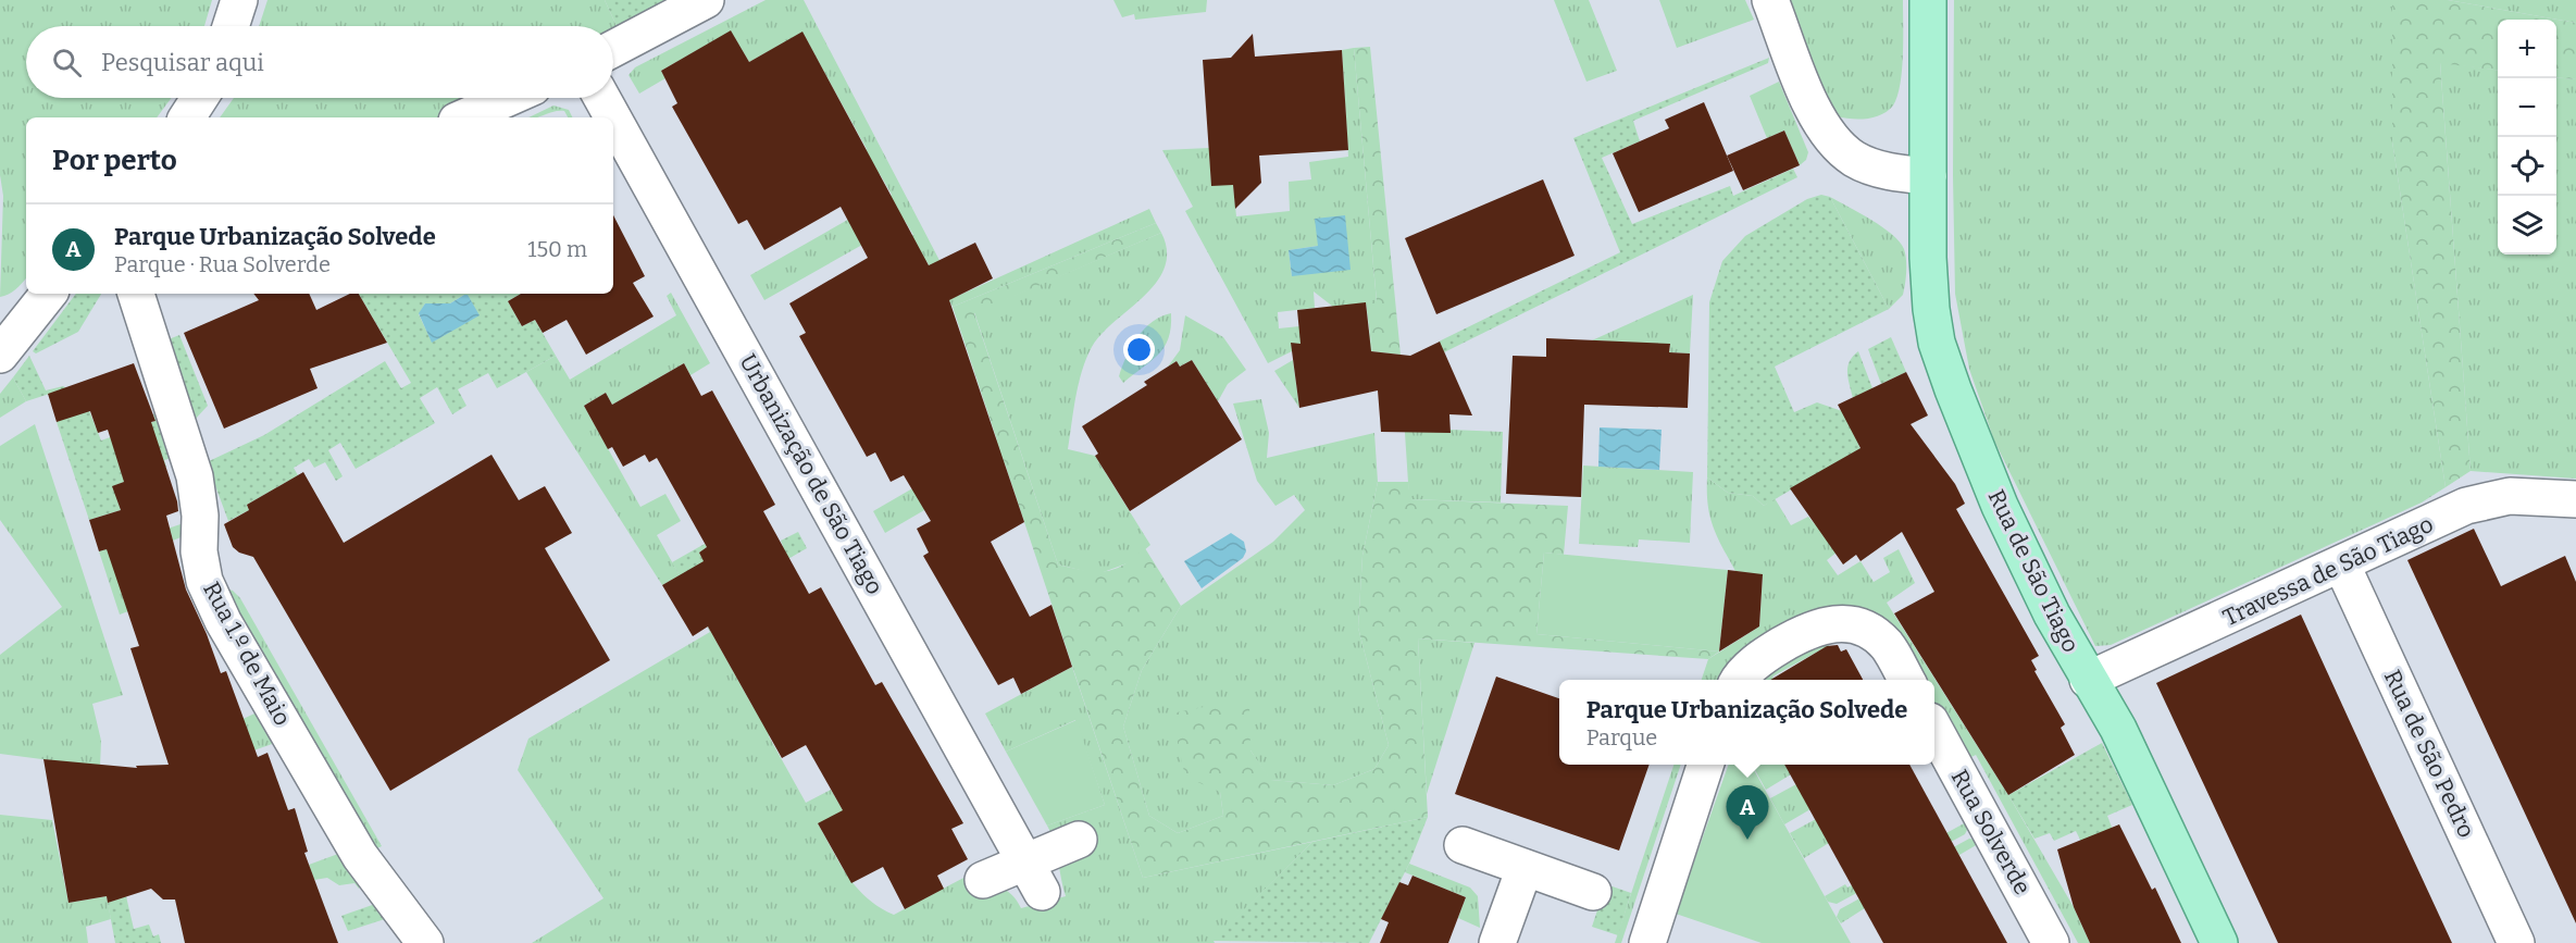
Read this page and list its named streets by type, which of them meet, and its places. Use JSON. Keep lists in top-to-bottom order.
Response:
{
  "streets": {
    "main road": ["Rua de São Tiago"],
    "street": [
      "Urbanização de São Tiago",
      "Travessa de São Tiago",
      "Rua 1.º de Maio",
      "Rua de São Pedro",
      "Rua Solverde"
    ]
  },
  "crossings": [
    ["Rua de São Tiago", "Travessa de São Tiago"],
    ["Travessa de São Tiago", "Rua de São Pedro"]
  ],
  "page": {
    "map_buttons": ["+", "−"],
    "search": "Pesquisar aqui",
    "heading": "Por perto",
    "list": [
      {
        "mark": "A",
        "name": "Parque Urbanização Solvede",
        "note": "Parque · Rua Solverde",
        "value": "150 m"
      }
    ],
    "popup": ["Parque Urbanização Solvede", "Parque"],
    "pins": "A"
  }
}
